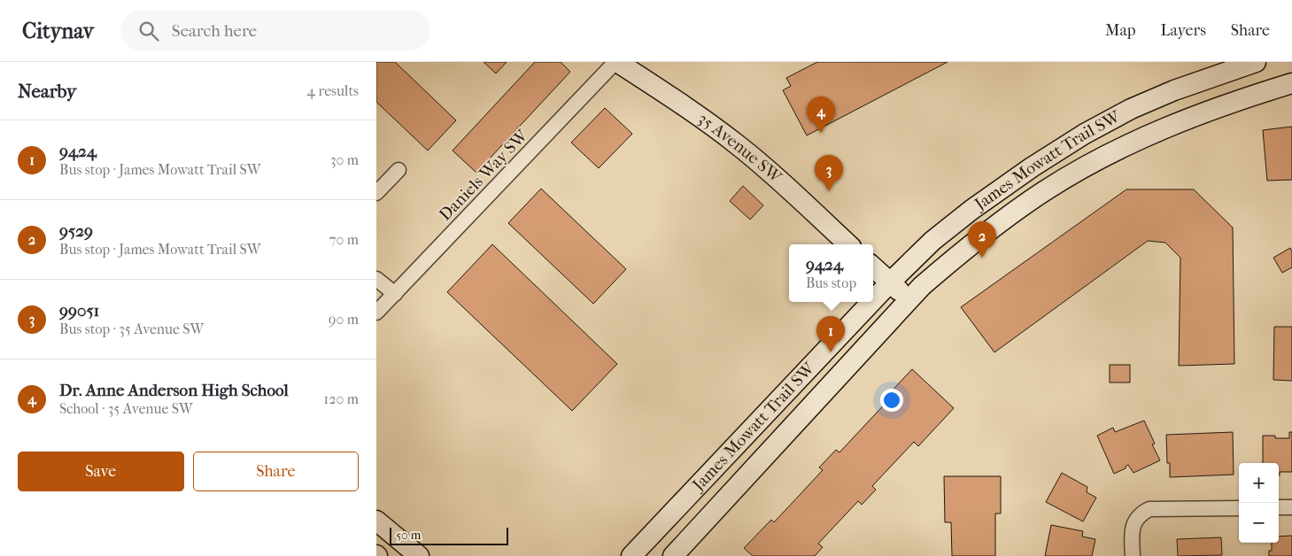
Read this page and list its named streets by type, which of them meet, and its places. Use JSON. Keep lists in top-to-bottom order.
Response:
{
  "streets": {
    "main road": ["35 Avenue SW", "James Mowatt Trail SW"],
    "street": ["Daniels Way SW"]
  },
  "crossings": [
    ["35 Avenue SW", "Daniels Way SW"]
  ],
  "scale_bar": "50 m",
  "page": {
    "header": "Citynav",
    "search": "Search here",
    "nav": ["Map", "Layers", "Share"],
    "heading": ["Nearby", "4 results"],
    "pins": [
      "4",
      "3",
      "2",
      "1"
    ],
    "list": [
      {
        "mark": "1",
        "name": "9424",
        "note": "Bus stop · James Mowatt Trail SW",
        "value": "30 m"
      },
      {
        "mark": "2",
        "name": "9529",
        "note": "Bus stop · James Mowatt Trail SW",
        "value": "70 m"
      },
      {
        "mark": "3",
        "name": "99051",
        "note": "Bus stop · 35 Avenue SW",
        "value": "90 m"
      },
      {
        "mark": "4",
        "name": "Dr. Anne Anderson High School",
        "note": "School · 35 Avenue SW",
        "value": "120 m"
      }
    ],
    "popup": ["9424", "Bus stop"],
    "buttons": ["Save", "Share"],
    "map_buttons": ["+", "−"],
    "scale": "50 m"
  }
}
